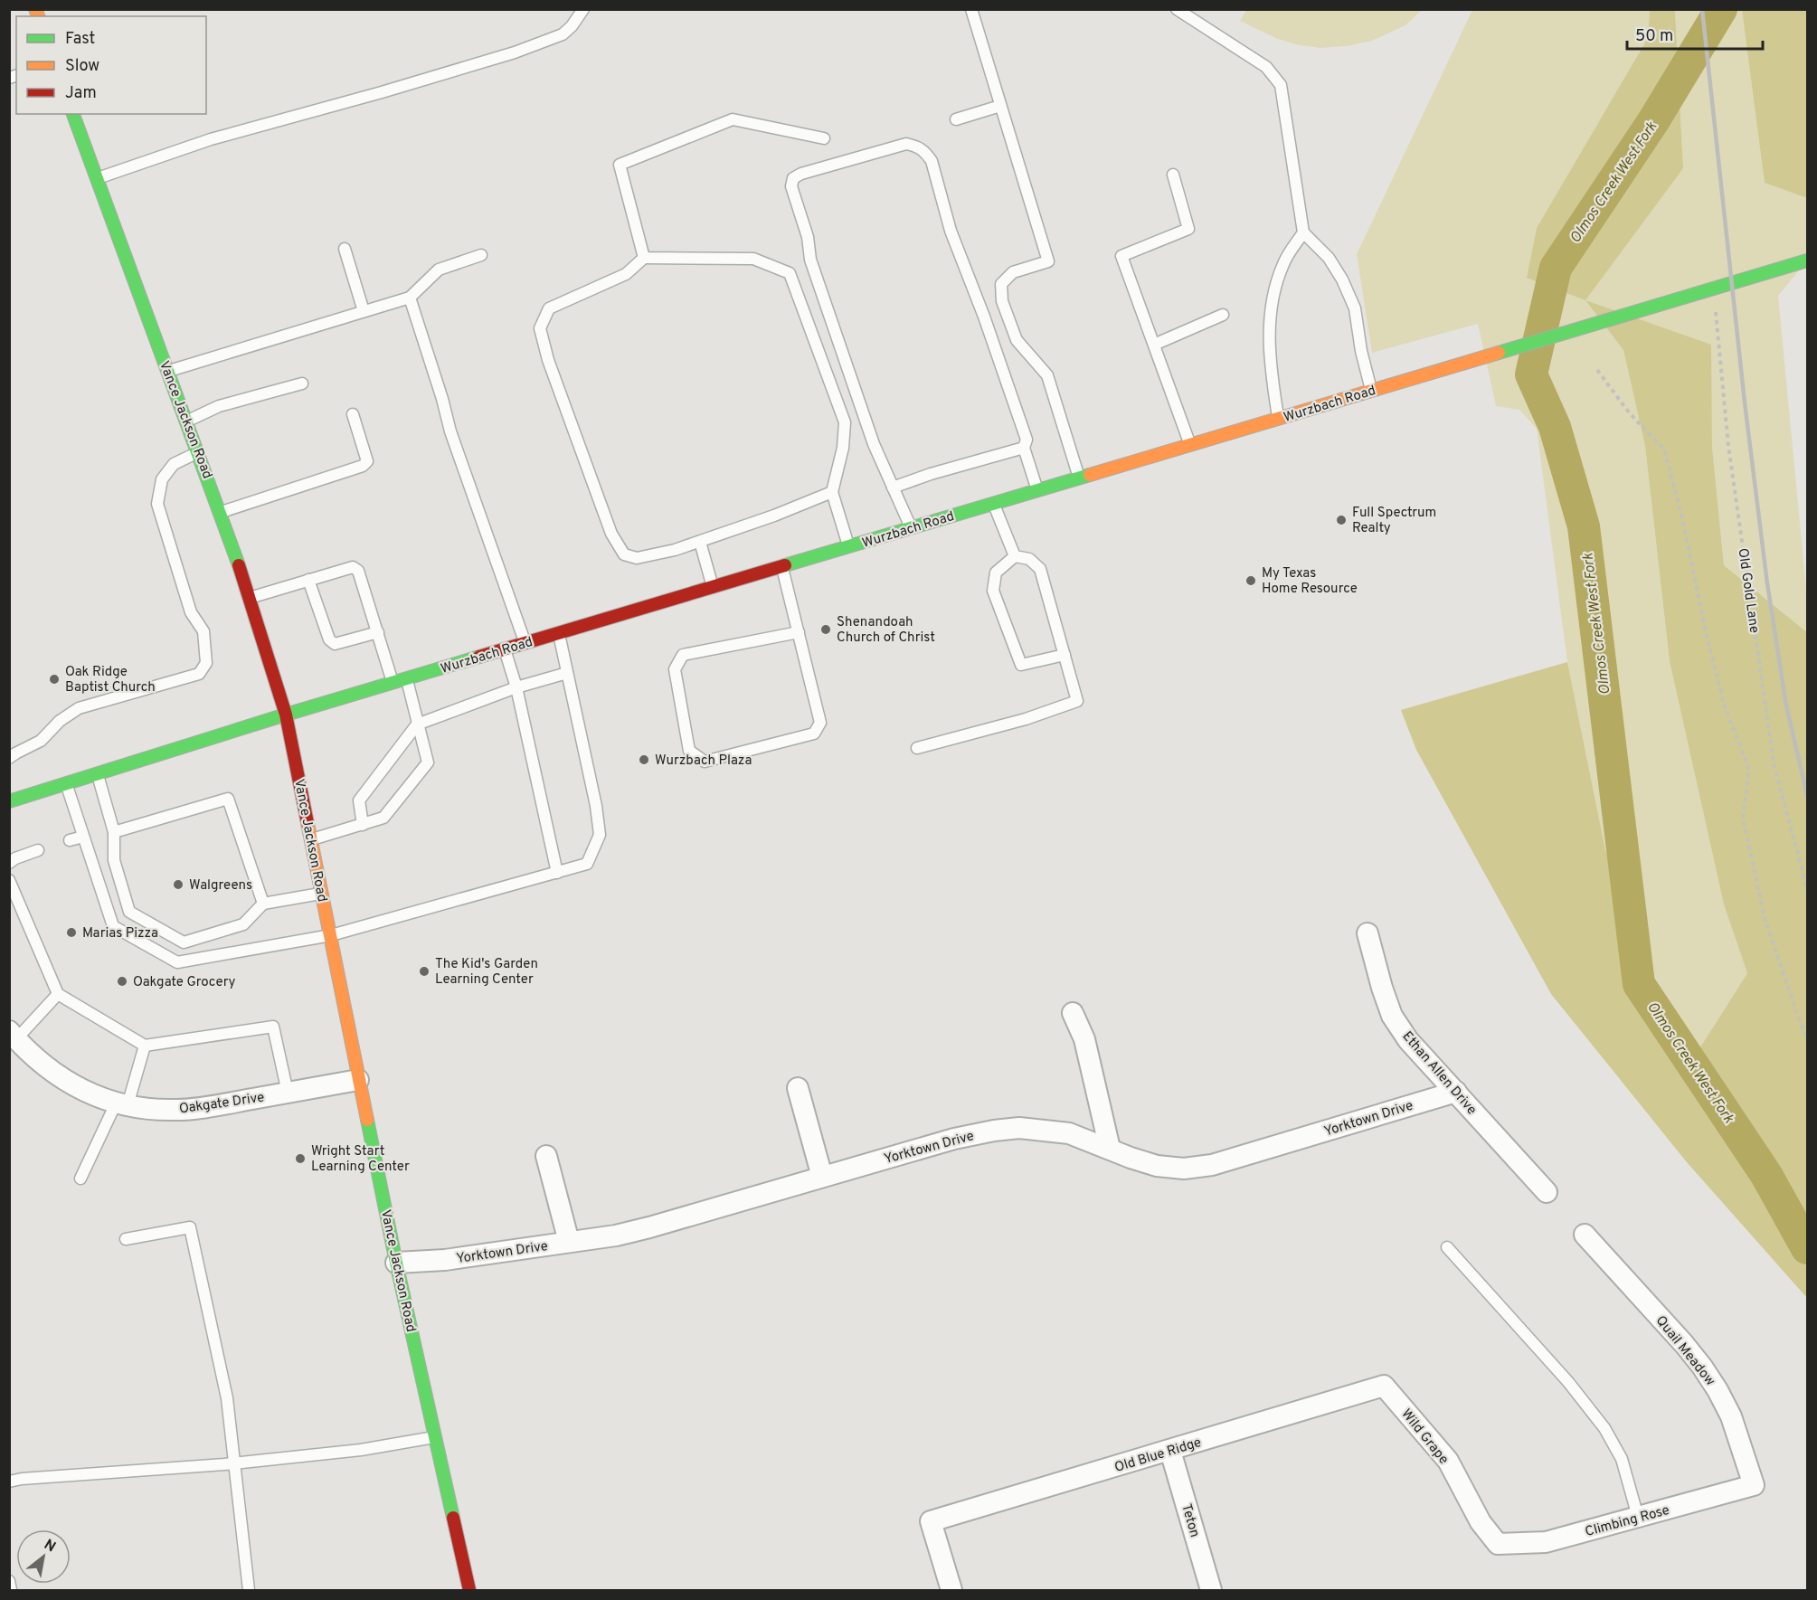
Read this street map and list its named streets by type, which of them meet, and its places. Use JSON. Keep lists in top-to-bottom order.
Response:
{
  "streets": {
    "main road": ["Wurzbach Road", "Vance Jackson Road"],
    "street": [
      "Ethan Allen Drive",
      "Oakgate Drive",
      "Yorktown Drive",
      "Quail Meadow",
      "Wild Grape",
      "Old Blue Ridge",
      "Teton",
      "Climbing Rose"
    ],
    "path": ["Old Gold Lane"]
  },
  "crossings": [
    ["Wurzbach Road", "Vance Jackson Road"],
    ["Wurzbach Road", "Old Gold Lane"],
    ["Vance Jackson Road", "Oakgate Drive"],
    ["Vance Jackson Road", "Yorktown Drive"],
    ["Ethan Allen Drive", "Yorktown Drive"],
    ["Quail Meadow", "Climbing Rose"],
    ["Wild Grape", "Old Blue Ridge"],
    ["Wild Grape", "Climbing Rose"],
    ["Old Blue Ridge", "Teton"]
  ],
  "water": ["Olmos Creek West Fork"],
  "places": [
    "Full Spectrum Realty",
    "My Texas Home Resource",
    "Shenandoah Church of Christ",
    "Oak Ridge Baptist Church",
    "Wurzbach Plaza",
    "Walgreens",
    "Marias Pizza",
    "The Kid's Garden Learning Center",
    "Oakgate Grocery",
    "Wright Start Learning Center"
  ],
  "legend": ["Fast", "Slow", "Jam"],
  "scale_bar": "50 m",
  "north": "top right"
}
